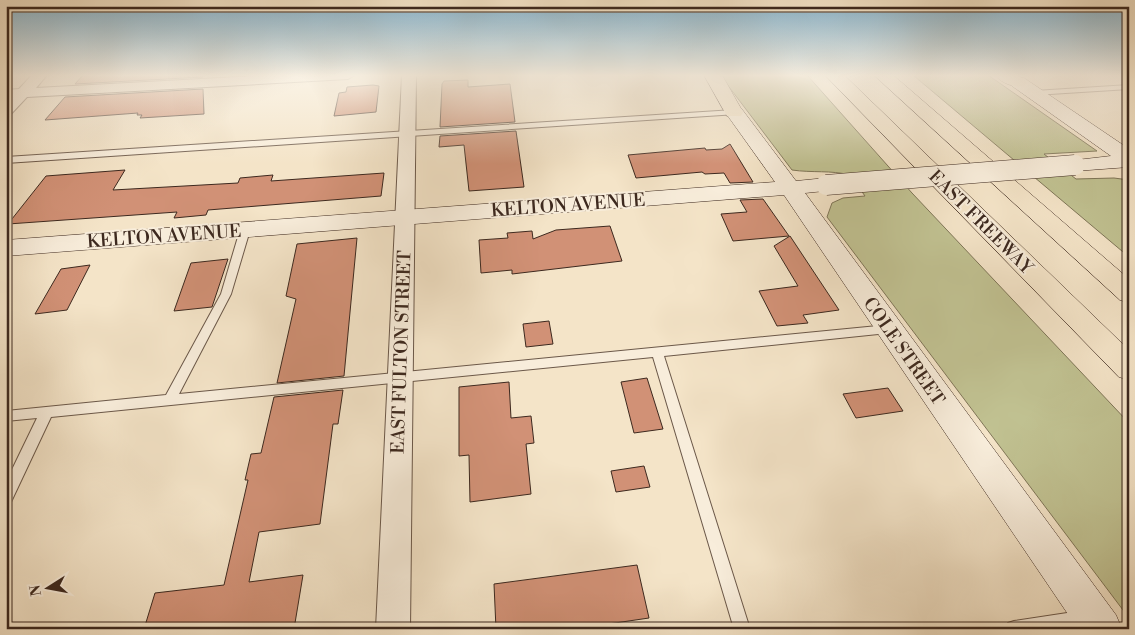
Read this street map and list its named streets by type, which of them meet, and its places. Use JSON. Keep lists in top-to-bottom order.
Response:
{
  "streets": {
    "highway": ["EAST FREEWAY"],
    "main road": ["KELTON AVENUE", "COLE STREET"],
    "street": ["EAST FULTON STREET"]
  },
  "crossings": [
    ["KELTON AVENUE", "COLE STREET"],
    ["KELTON AVENUE", "EAST FULTON STREET"]
  ],
  "north": "left"
}
